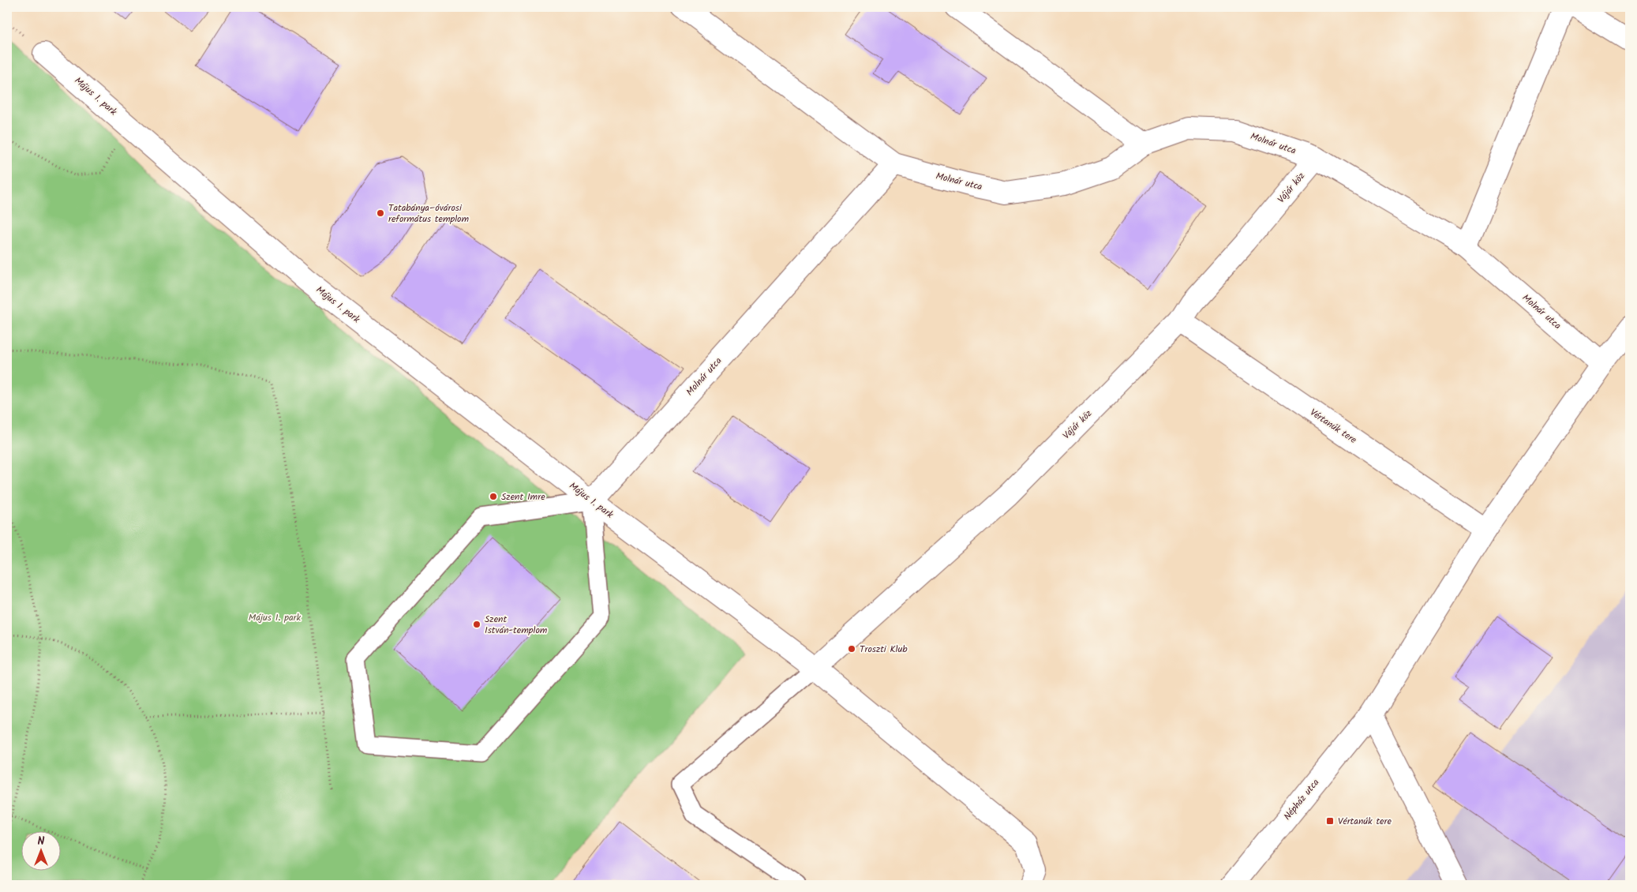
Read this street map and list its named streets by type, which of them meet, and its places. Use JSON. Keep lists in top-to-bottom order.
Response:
{
  "streets": {
    "street": [
      "Május 1. park",
      "Molnár utca",
      "Vájár köz",
      "Vértanúk tere",
      "Népház utca"
    ]
  },
  "crossings": [
    ["Május 1. park", "Molnár utca"],
    ["Május 1. park", "Vájár köz"],
    ["Molnár utca", "Vájár köz"],
    ["Vájár köz", "Vértanúk tere"]
  ],
  "parks": ["Május 1. park"],
  "places": {
    "other": [
      "Tatabánya–óvárosi református templom",
      "Szent Imre",
      "Szent István-templom",
      "Troszti Klub"
    ],
    "transit": ["Vértanúk tere"]
  },
  "north": "top"
}
